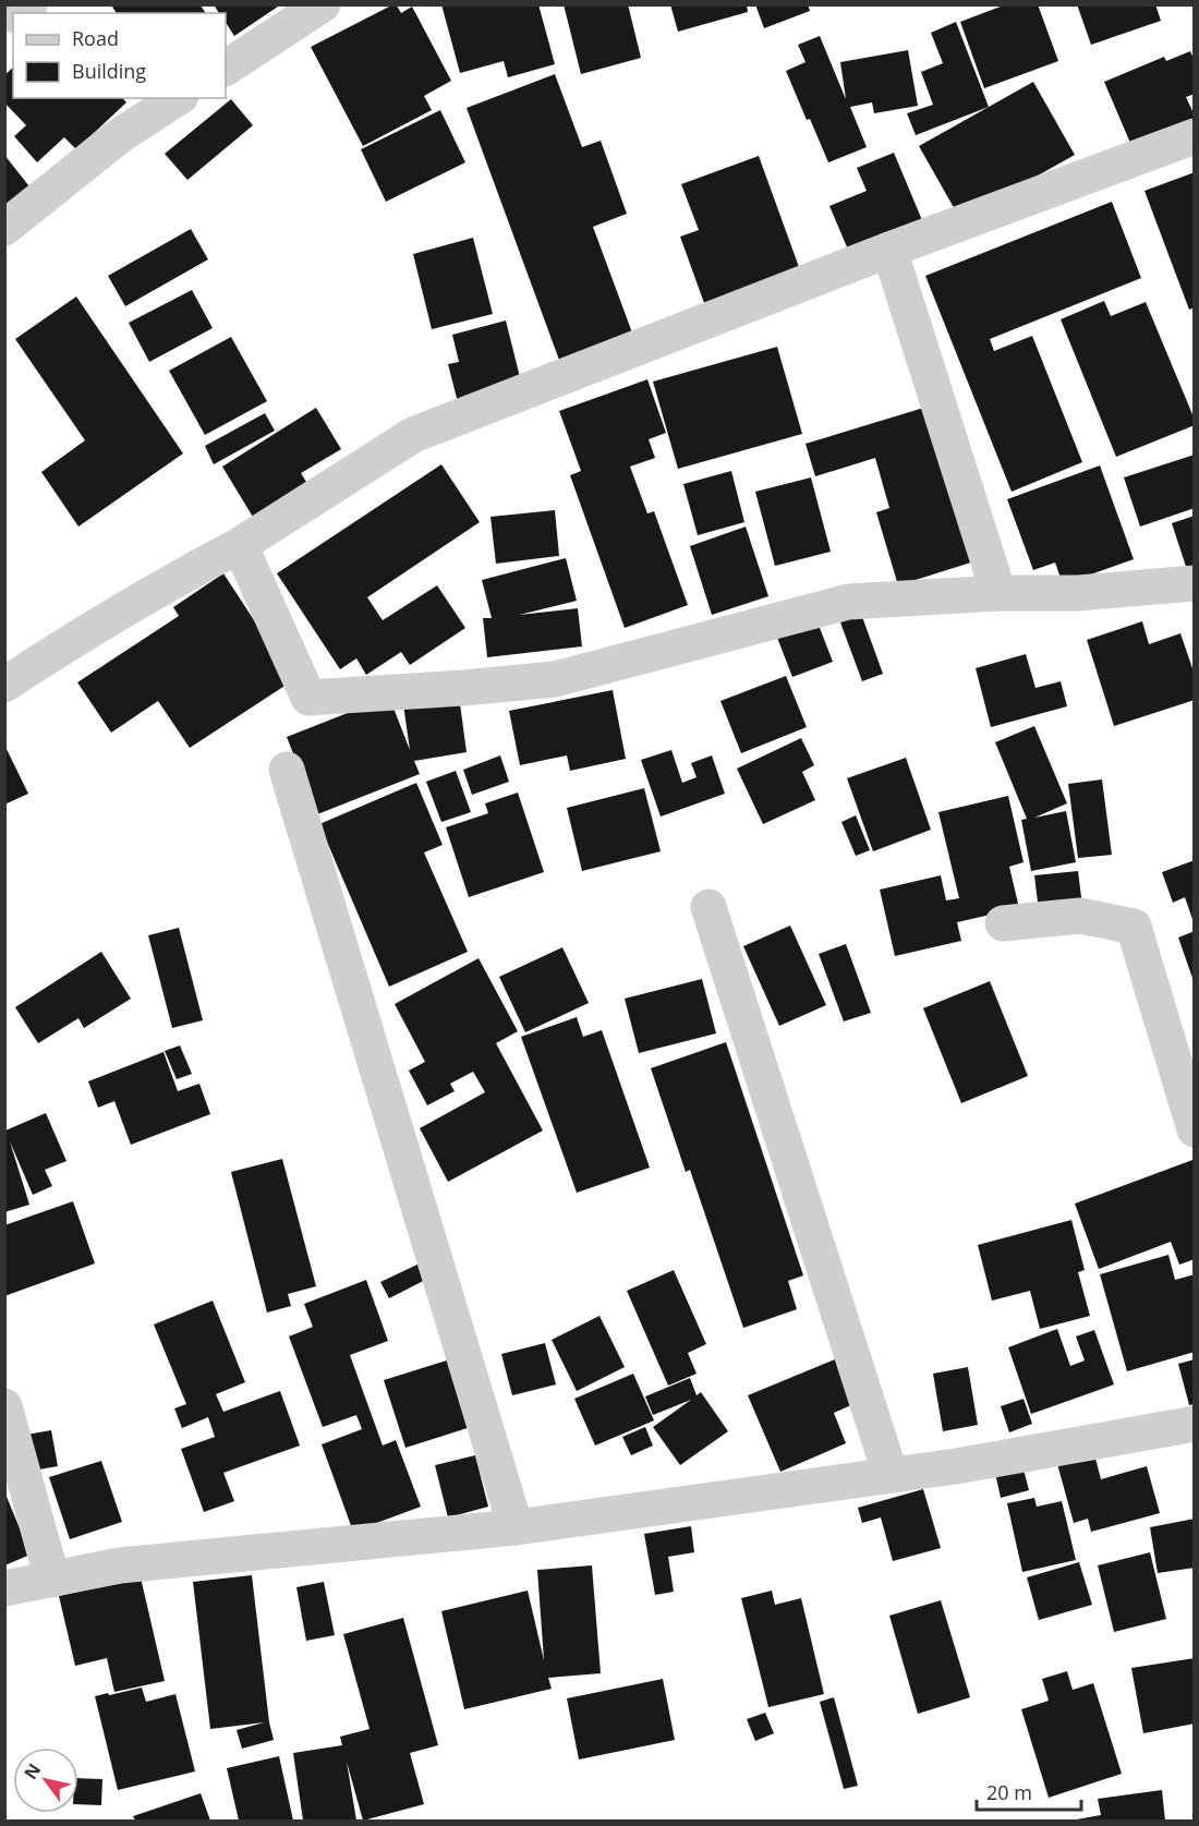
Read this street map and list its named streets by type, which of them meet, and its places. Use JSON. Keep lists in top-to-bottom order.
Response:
{
  "legend": ["Road", "Building"],
  "scale_bar": "20 m",
  "north": "top left"
}
